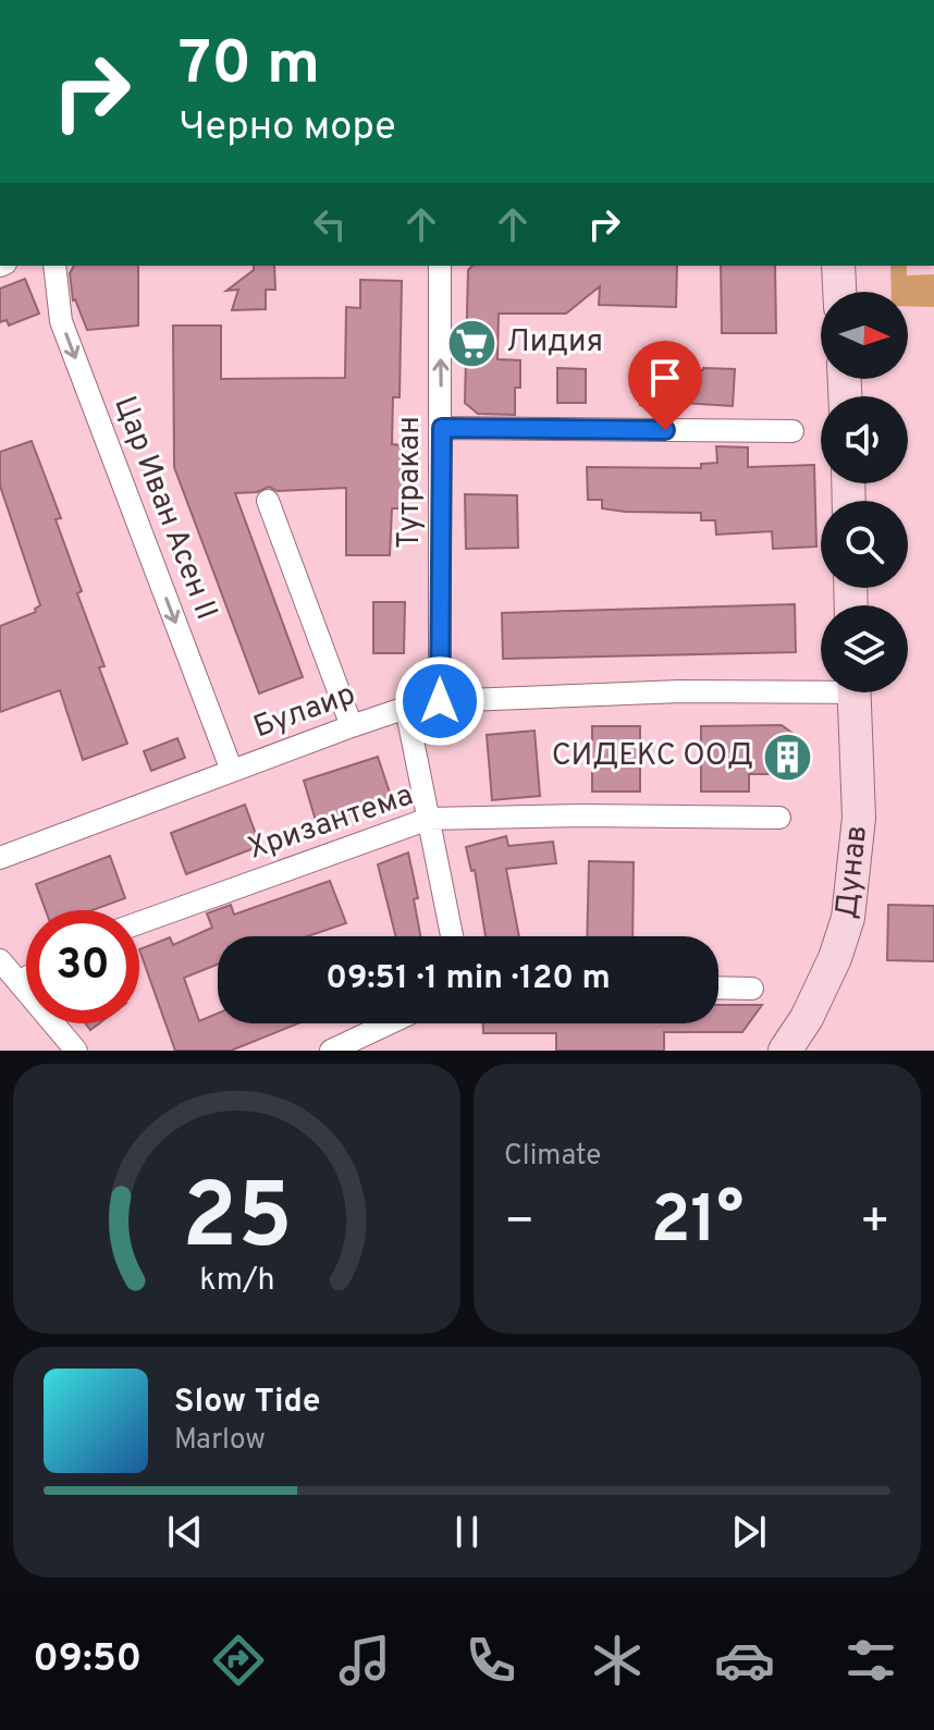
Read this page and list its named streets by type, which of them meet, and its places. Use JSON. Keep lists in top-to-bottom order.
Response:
{
  "streets": {
    "main road": ["Дунав"],
    "street": [
      "Тутракан",
      "Цар Иван Асен II",
      "Булаир",
      "Хризантема"
    ]
  },
  "crossings": [
    ["Тутракан", "Булаир"],
    ["Цар Иван Асен II", "Булаир"]
  ],
  "one_way": ["Тутракан"],
  "places": {
    "supermarket": ["Лидия"],
    "building": ["СИДЕКС ООД"]
  },
  "north": "right",
  "page": {
    "turn": ["70 m", "Черно море"],
    "limit": "30",
    "trip": "09:51 · 1 min · 120 m",
    "tile": "Climate",
    "heat": ["−", "21°", "+"],
    "song": ["Slow Tide", "Marlow"],
    "tabs": "09:50",
    "gauge": ["25", "km/h"]
  }
}
